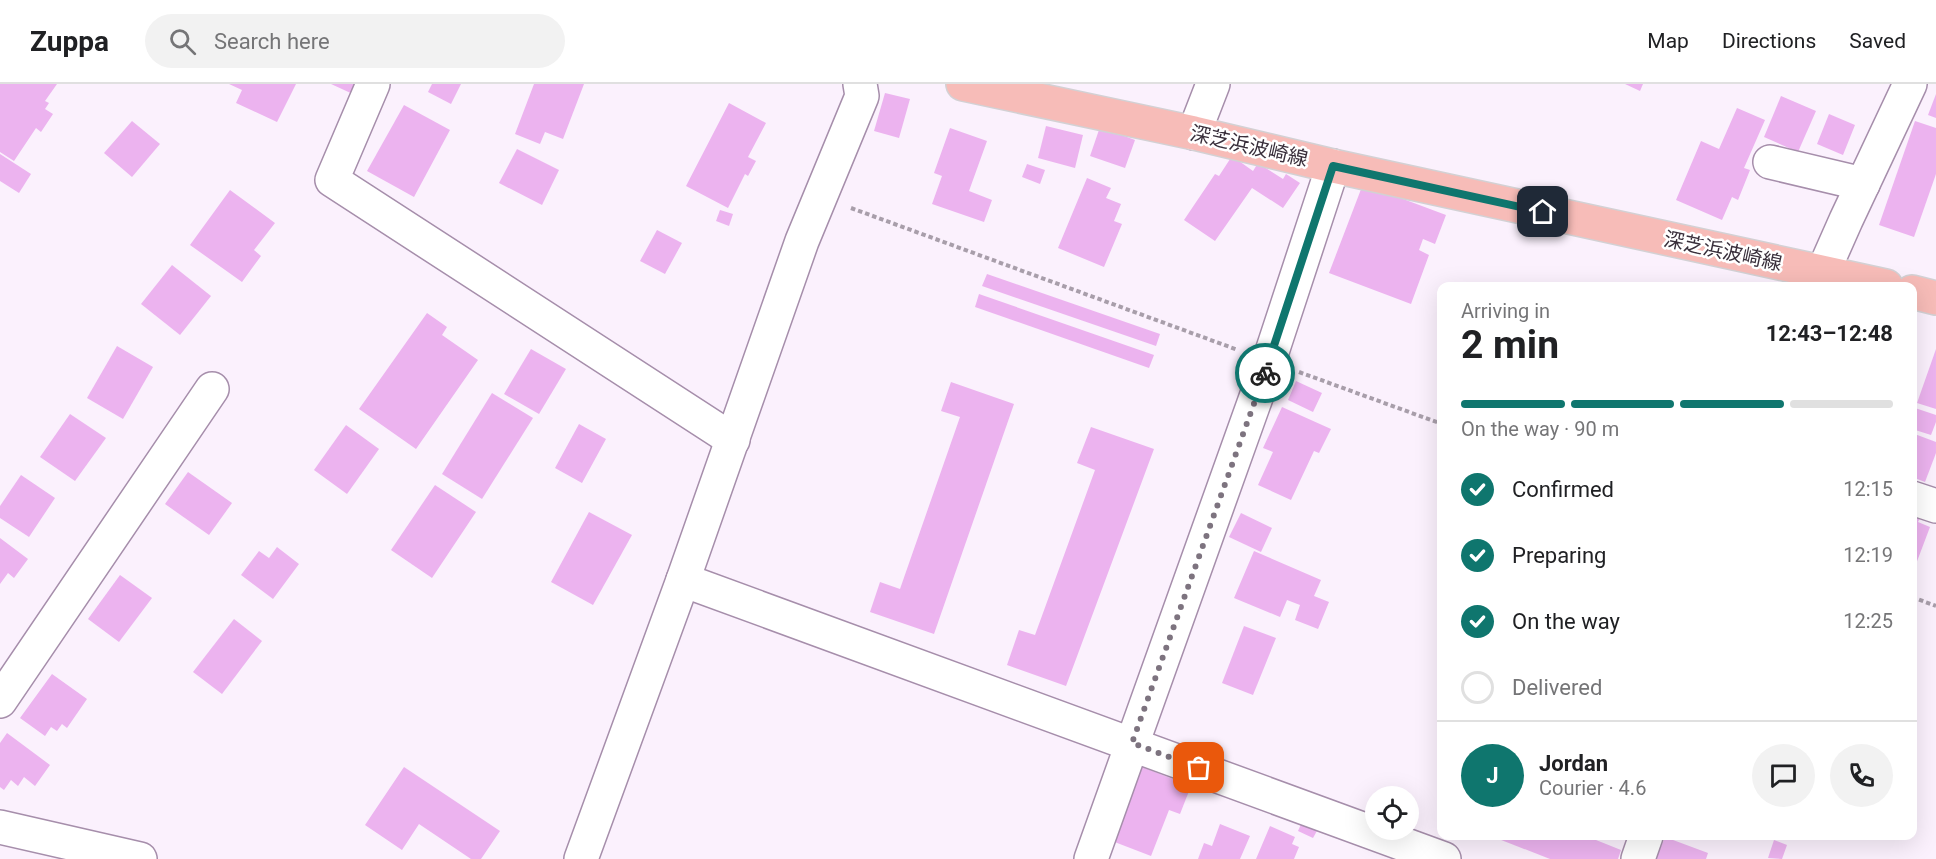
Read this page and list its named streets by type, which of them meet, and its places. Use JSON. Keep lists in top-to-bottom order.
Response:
{
  "streets": {
    "main road": ["深芝浜波崎線"]
  },
  "page": {
    "header": "Zuppa",
    "search": "Search here",
    "nav": ["Map", "Directions", "Saved"],
    "heading": ["2 min", "Arriving in", "12:43–12:48"],
    "panel": ["Jordan", "Courier · 4.6"],
    "bar": "On the way · 90 m",
    "list": [
      ["Confirmed", "12:15"],
      ["Preparing", "12:19"],
      ["On the way", "12:25"],
      "Delivered"
    ],
    "round": "J"
  }
}
